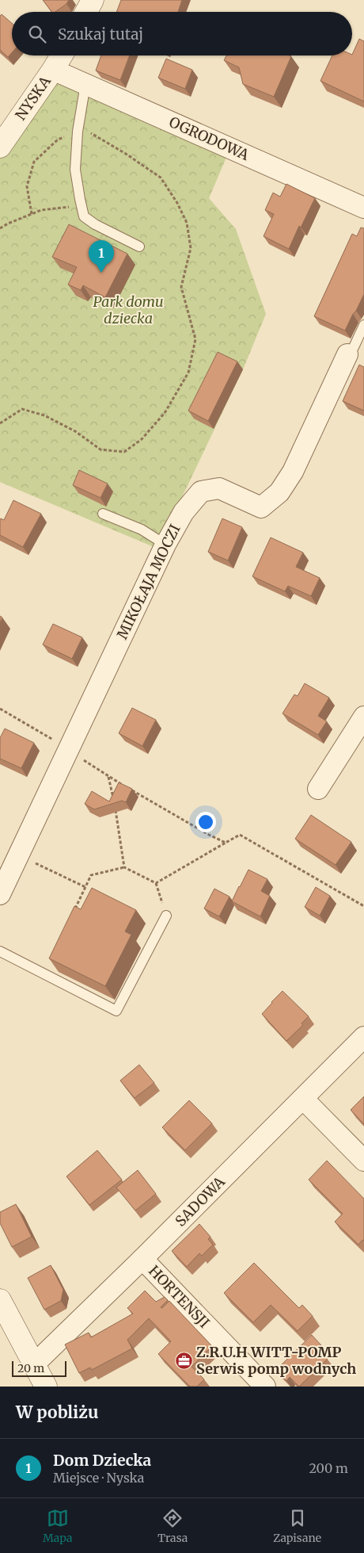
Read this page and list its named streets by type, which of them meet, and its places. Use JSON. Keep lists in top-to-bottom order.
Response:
{
  "streets": {
    "street": [
      "NYSKA",
      "OGRODOWA",
      "MIKOŁAJA MOCZI",
      "SADOWA",
      "HORTENSJI"
    ]
  },
  "crossings": [
    ["NYSKA", "OGRODOWA"],
    ["SADOWA", "HORTENSJI"]
  ],
  "parks": ["Park domu dziecka"],
  "places": {
    "office": ["Z.R.U.H WITT-POMP Serwis pomp wodnych"]
  },
  "scale_bar": "20 m",
  "page": {
    "search": "Szukaj tutaj",
    "pins": "1",
    "scale": "20 m",
    "heading": "W pobliżu",
    "list": [
      {
        "mark": "1",
        "name": "Dom Dziecka",
        "note": "Miejsce · Nyska",
        "value": "200 m"
      }
    ],
    "nav": ["Mapa", "Trasa", "Zapisane"]
  }
}
